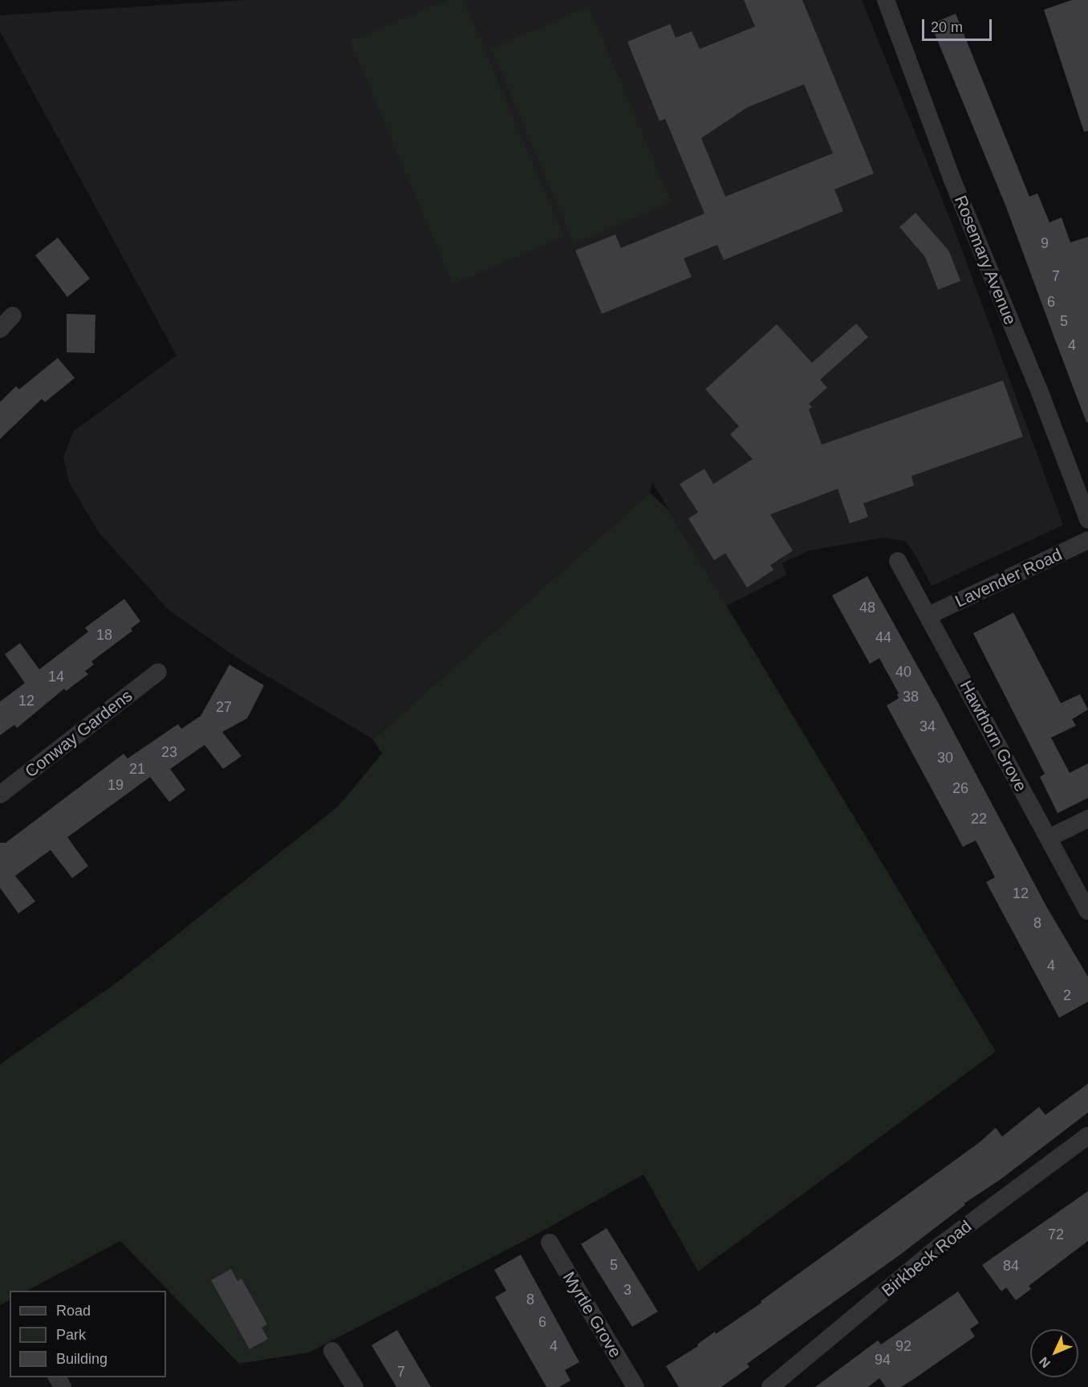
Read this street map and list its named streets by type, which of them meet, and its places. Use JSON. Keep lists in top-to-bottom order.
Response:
{
  "streets": {
    "street": [
      "Rosemary Avenue",
      "Lavender Road",
      "Conway Gardens",
      "Hawthorn Grove",
      "Birkbeck Road",
      "Myrtle Grove"
    ]
  },
  "crossings": [
    ["Lavender Road", "Hawthorn Grove"]
  ],
  "house_numbers": [
    "9",
    "7",
    "6",
    "5",
    "4",
    "48",
    "18",
    "44",
    "40",
    "14",
    "38",
    "12",
    "27",
    "34",
    "23",
    "30",
    "21",
    "19",
    "26",
    "22",
    "12",
    "8",
    "4",
    "2",
    "72",
    "5",
    "84",
    "3",
    "8",
    "6",
    "4",
    "92",
    "94",
    "7"
  ],
  "legend": ["Road", "Park", "Building"],
  "scale_bar": "20 m",
  "north": "bottom left"
}
